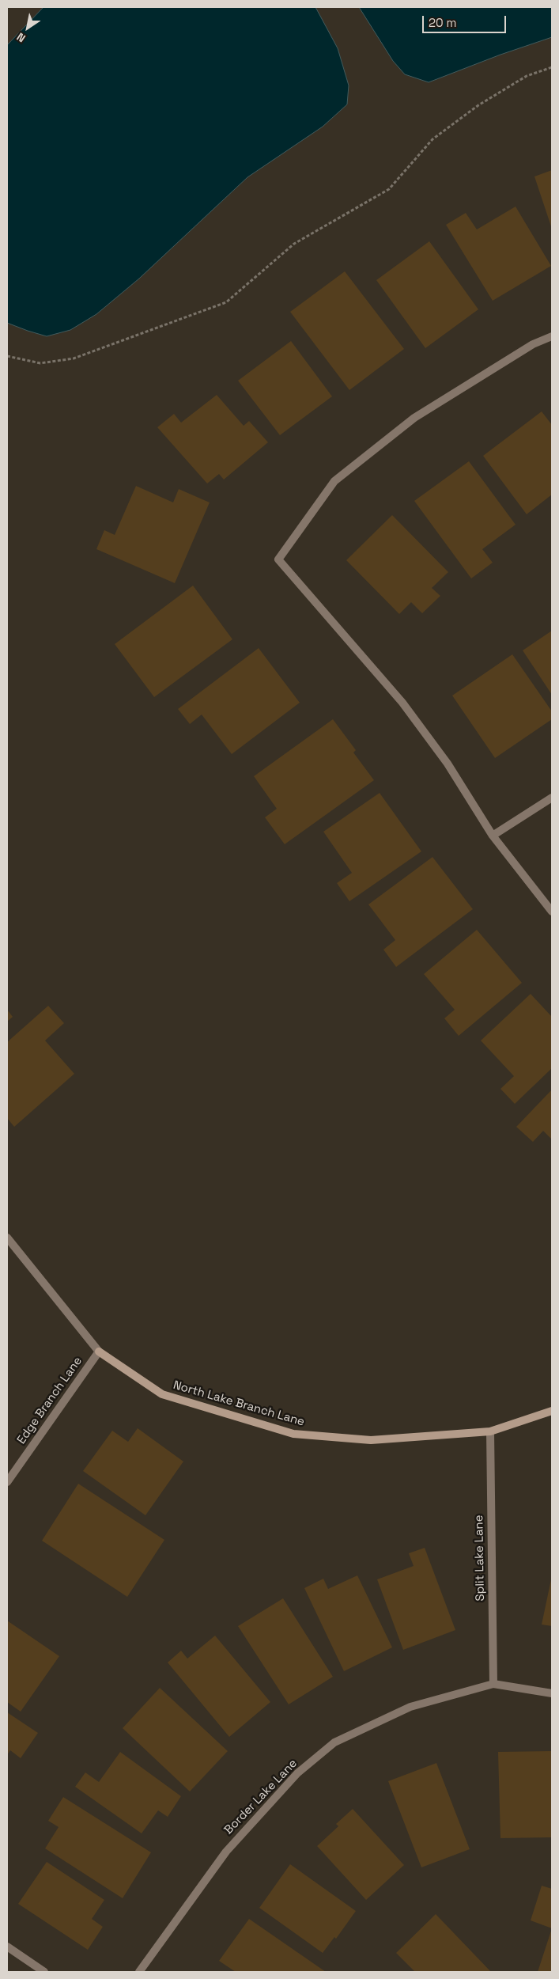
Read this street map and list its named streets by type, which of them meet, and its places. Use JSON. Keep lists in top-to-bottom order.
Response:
{
  "streets": {
    "street": [
      "Edge Branch Lane",
      "North Lake Branch Lane",
      "Split Lake Lane",
      "Border Lake Lane"
    ]
  },
  "crossings": [
    ["Edge Branch Lane", "North Lake Branch Lane"],
    ["North Lake Branch Lane", "Split Lake Lane"],
    ["Split Lake Lane", "Border Lake Lane"]
  ],
  "scale_bar": "20 m",
  "north": "bottom left"
}
